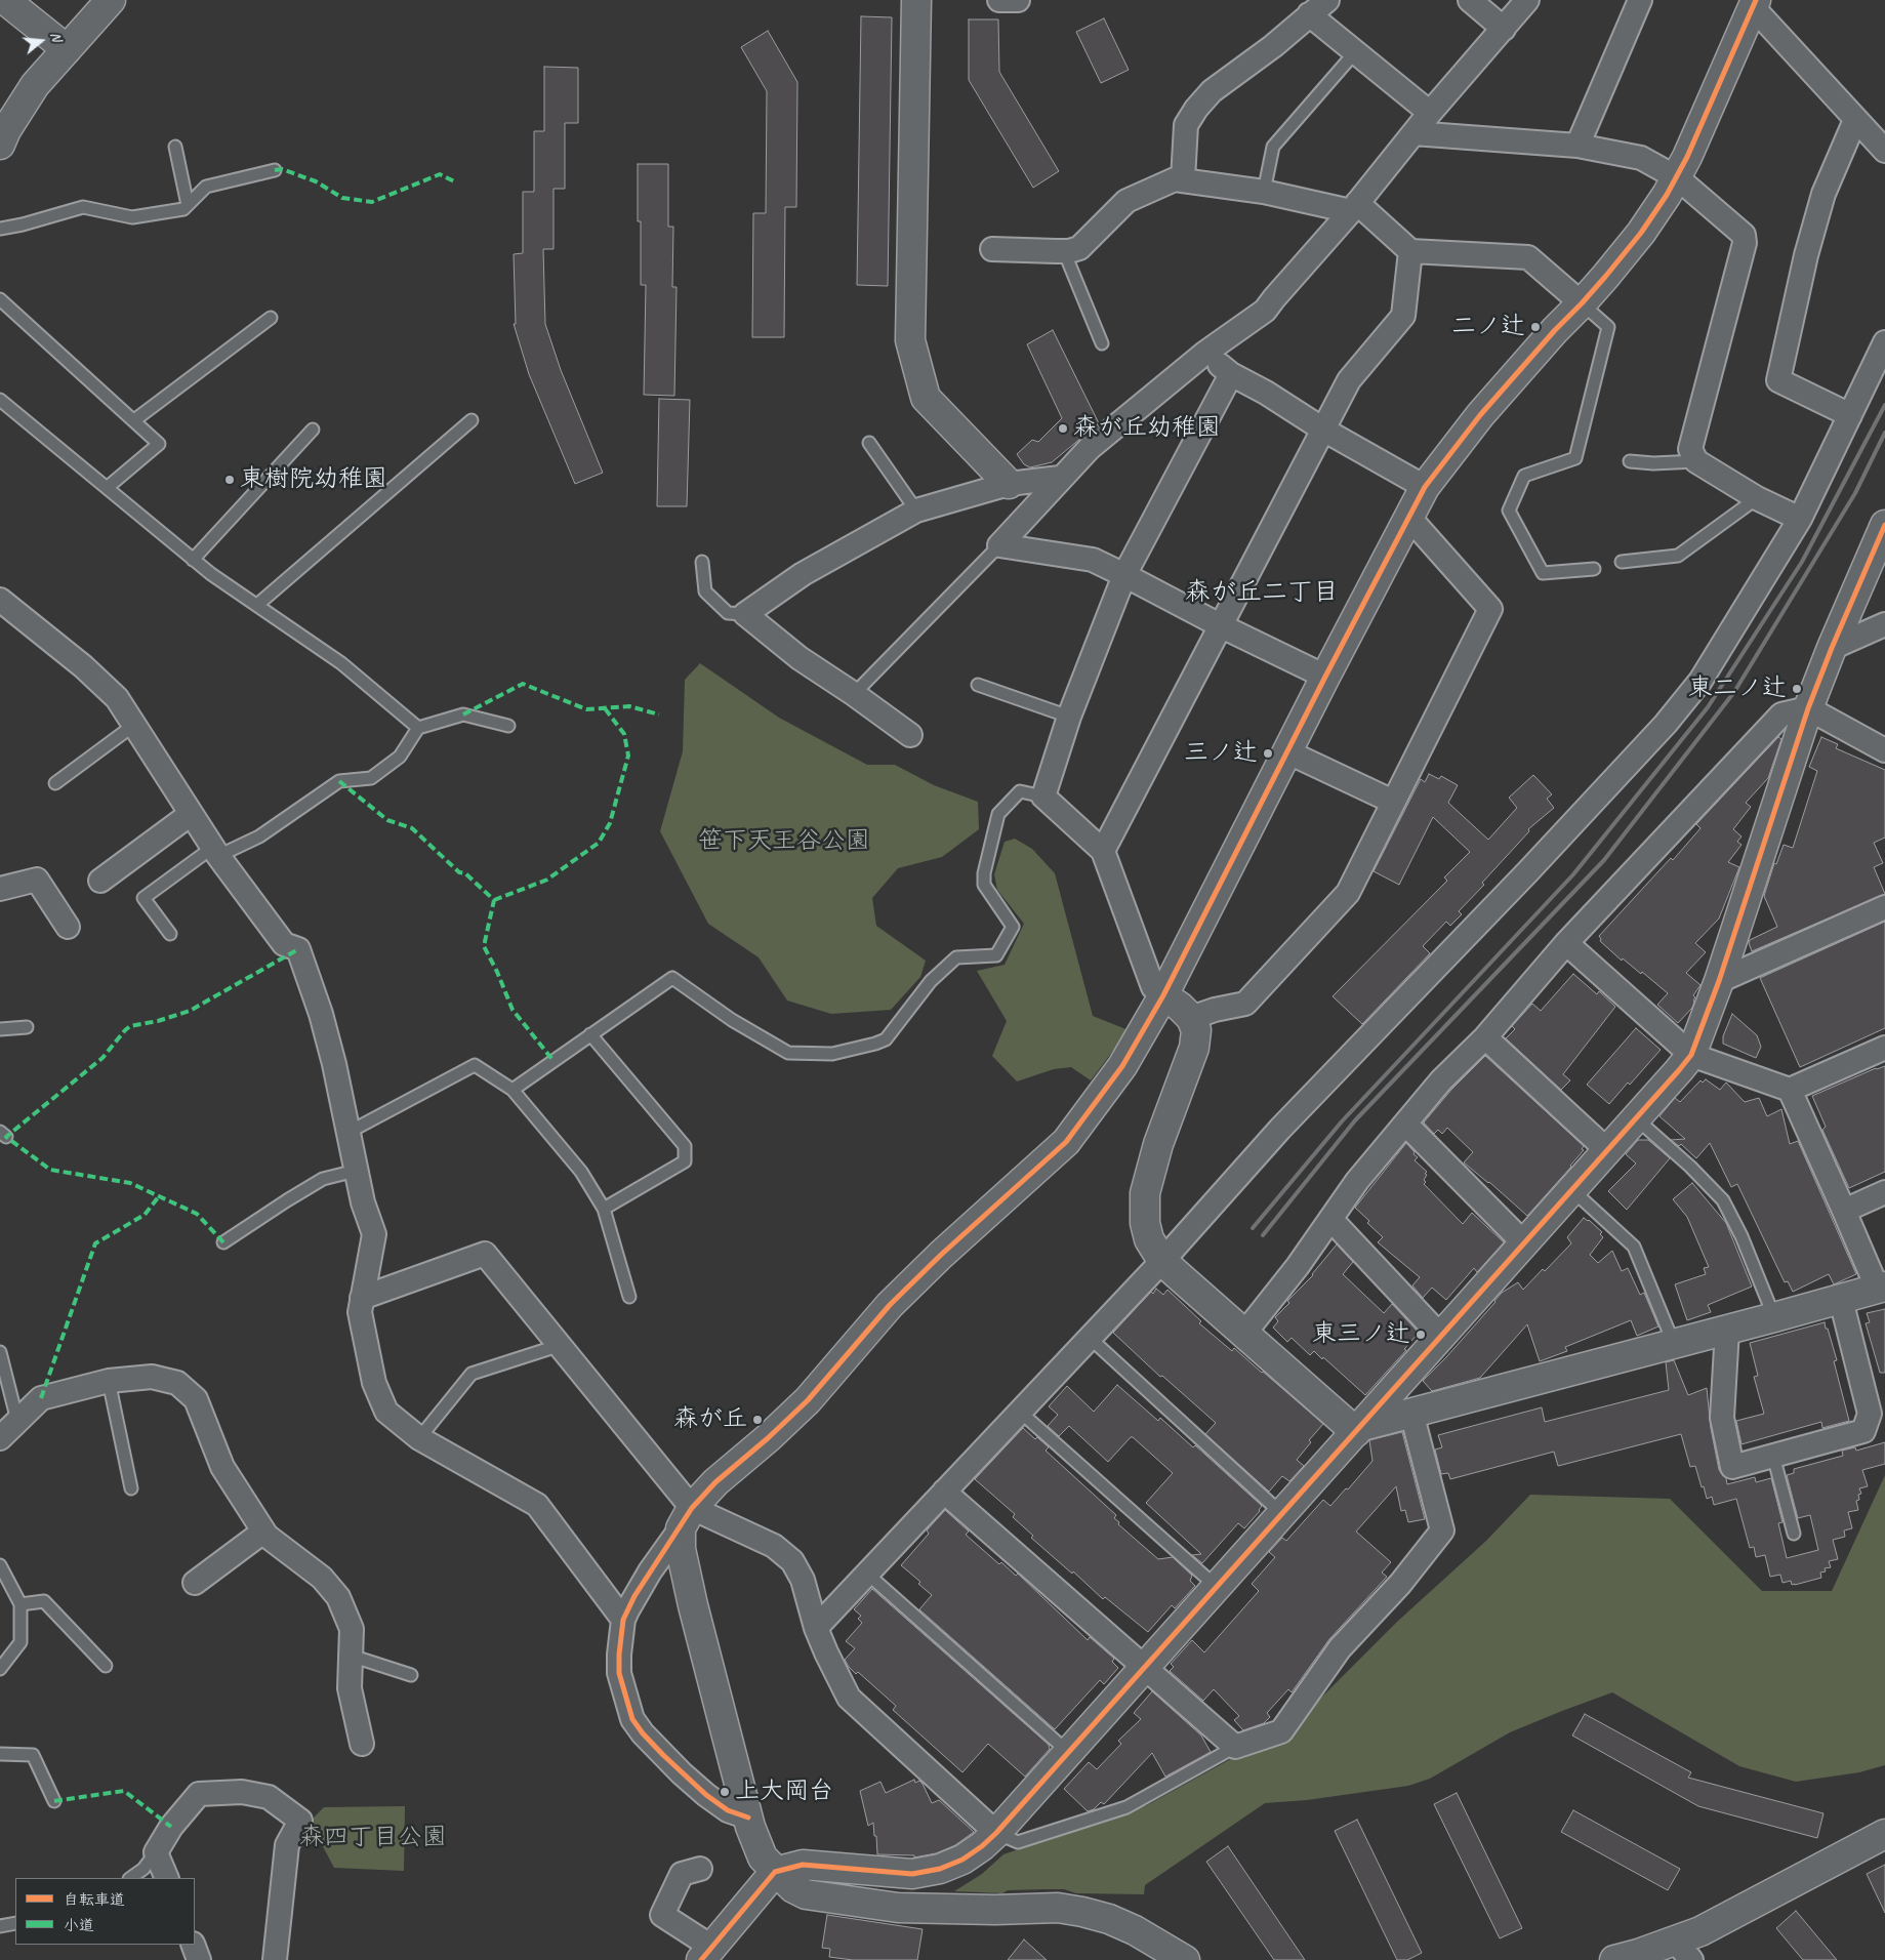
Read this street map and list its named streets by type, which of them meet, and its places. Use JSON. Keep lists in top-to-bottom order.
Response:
{
  "districts": ["森が丘二丁目"],
  "parks": ["笹下天王谷公園", "森四丁目公園"],
  "places": [
    "二ノ辻",
    "森が丘幼稚園",
    "東樹院幼稚園",
    "東二ノ辻",
    "三ノ辻",
    "東三ノ辻",
    "森が丘",
    "上大岡台"
  ],
  "legend": ["自転車道", "小道"],
  "north": "right"
}
